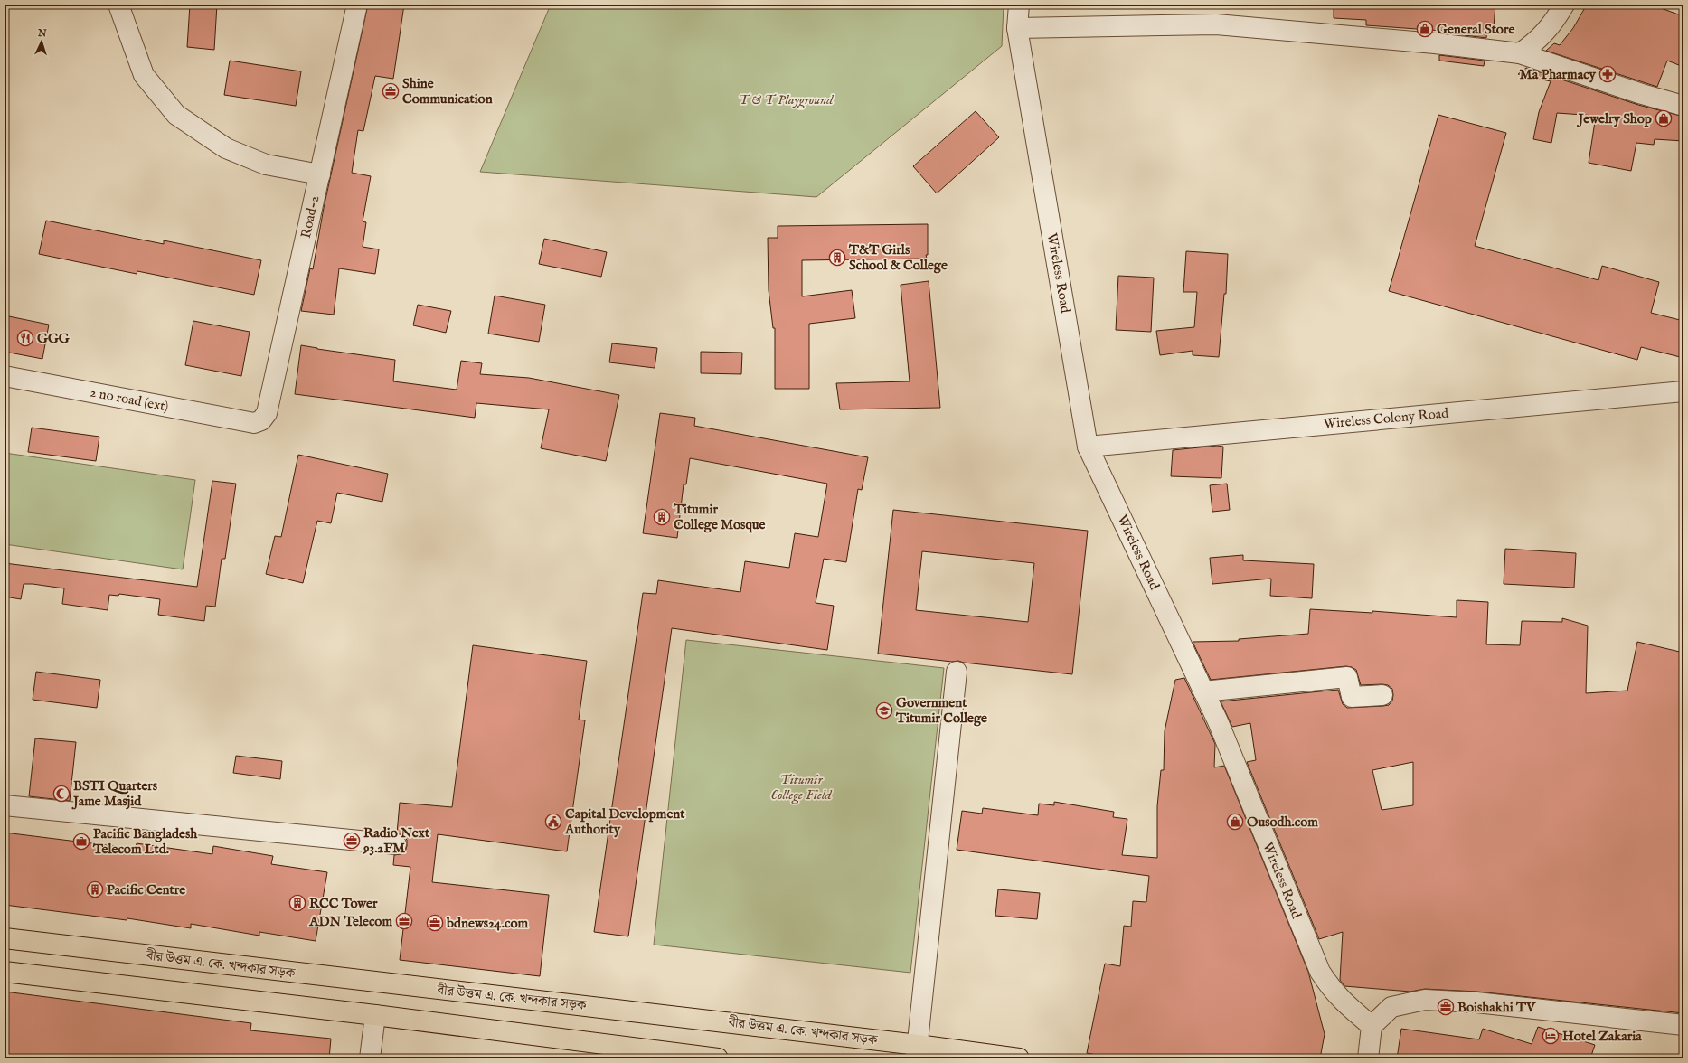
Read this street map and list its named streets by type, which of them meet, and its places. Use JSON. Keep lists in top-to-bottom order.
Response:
{
  "streets": {
    "main road": ["বীর উত্তম এ. কে. খন্দকার সড়ক"],
    "street": [
      "Road-2",
      "Wireless Road",
      "2 no road (ext)",
      "Wireless Colony Road"
    ]
  },
  "crossings": [
    ["Road-2", "2 no road (ext)"],
    ["Wireless Road", "Wireless Colony Road"]
  ],
  "parks": ["T & T Playground", "Titumir College Field"],
  "places": {
    "shop": ["General Store", "Jewelry Shop", "Ousodh.com"],
    "pharmacy": ["Ma Pharmacy"],
    "office": [
      "Shine Communication",
      "Radio Next 93.2FM",
      "Pacific Bangladesh Telecom Ltd.",
      "ADN Telecom",
      "bdnews24.com",
      "Boishakhi TV"
    ],
    "building": [
      "T&T Girls School & College",
      "Titumir College Mosque",
      "Pacific Centre",
      "RCC Tower"
    ],
    "restaurant": ["GGG"],
    "school or university": ["Government Titumir College"],
    "mosque": ["BSTI Quarters Jame Masjid"],
    "public building": ["Capital Development Authority"],
    "hotel": ["Hotel Zakaria"]
  },
  "north": "top"
}
